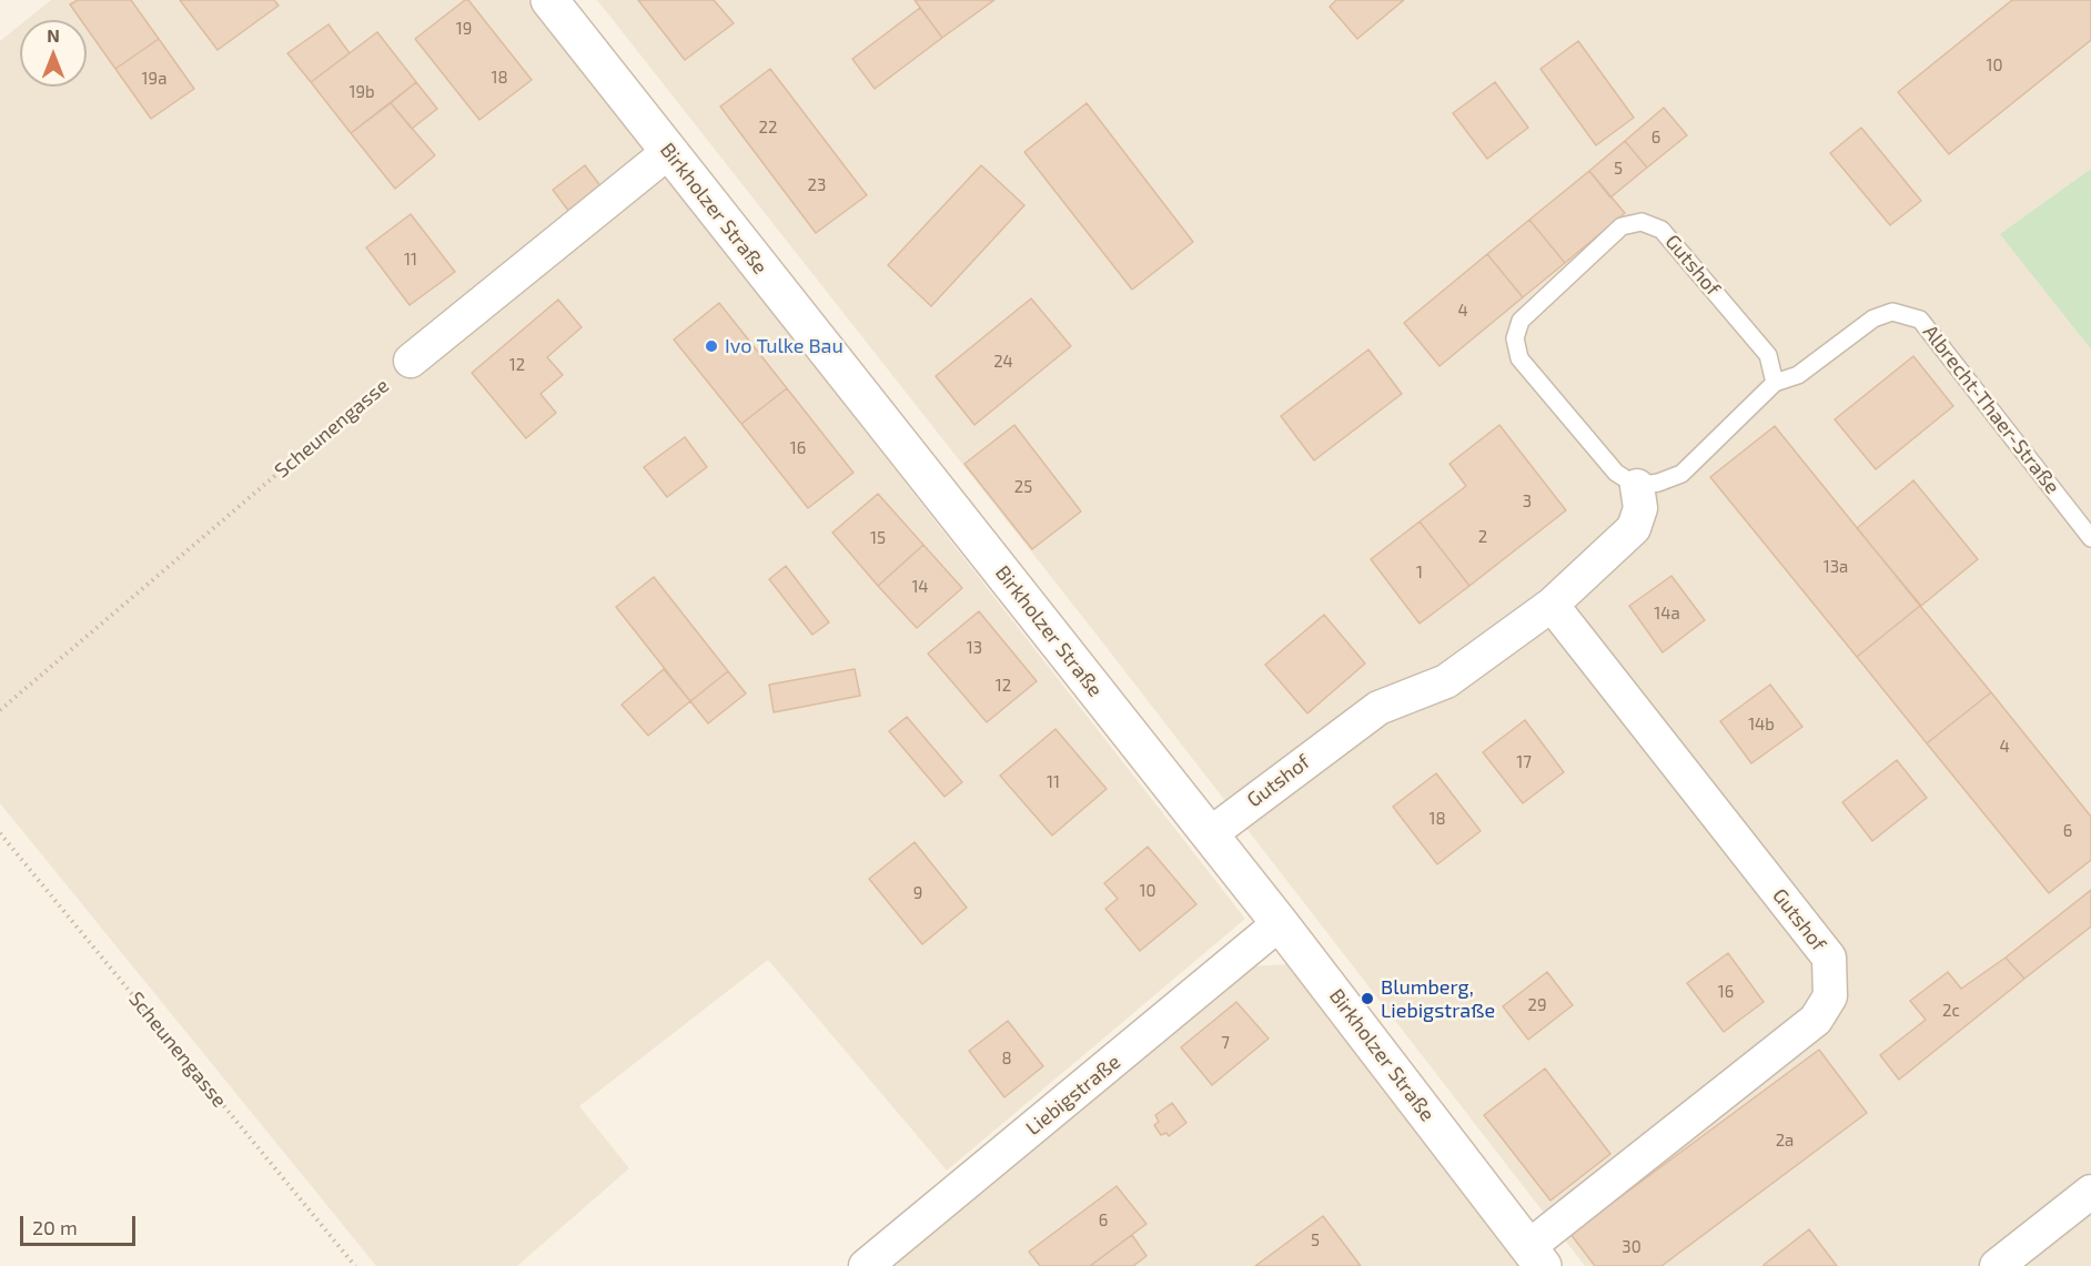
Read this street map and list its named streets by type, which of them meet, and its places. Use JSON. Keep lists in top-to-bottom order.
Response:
{
  "streets": {
    "main road": ["Birkholzer Straße"],
    "street": ["Gutshof", "Liebigstraße"],
    "lane": ["Albrecht-Thaer-Straße"],
    "path": ["Scheunengasse"]
  },
  "crossings": [
    ["Birkholzer Straße", "Gutshof"],
    ["Birkholzer Straße", "Liebigstraße"],
    ["Gutshof", "Albrecht-Thaer-Straße"]
  ],
  "places": ["Ivo Tulke Bau", "Blumberg, Liebigstraße"],
  "house_numbers": [
    "19",
    "10",
    "18",
    "19a",
    "19b",
    "22",
    "6",
    "5",
    "23",
    "11",
    "4",
    "24",
    "12",
    "16",
    "25",
    "3",
    "2",
    "15",
    "13a",
    "1",
    "14",
    "14a",
    "13",
    "12",
    "14b",
    "4",
    "17",
    "11",
    "18",
    "6",
    "10",
    "9",
    "16",
    "29",
    "2c",
    "7",
    "8",
    "2a",
    "6",
    "5",
    "30"
  ],
  "scale_bar": "20 m",
  "north": "top"
}
